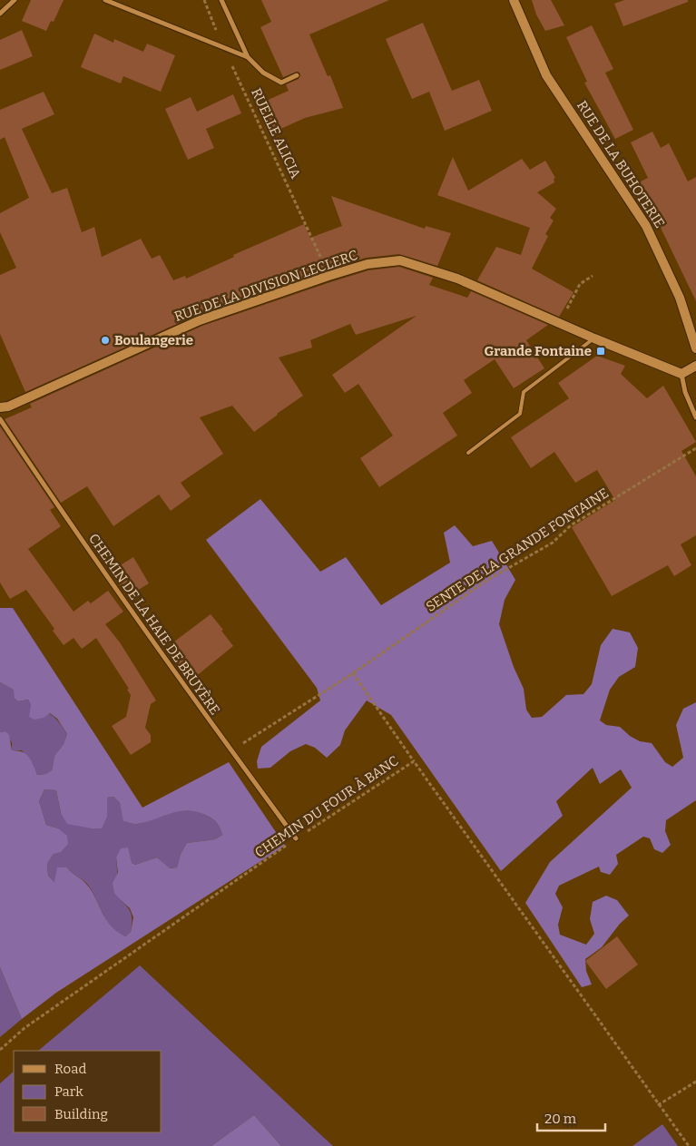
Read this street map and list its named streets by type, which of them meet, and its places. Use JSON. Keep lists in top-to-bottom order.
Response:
{
  "streets": {
    "main road": ["RUE DE LA BUHOTERIE", "RUE DE LA DIVISION LECLERC"],
    "street": ["CHEMIN DE LA HAIE DE BRUYÈRE"],
    "path": ["RUELLE ALICIA", "SENTE DE LA GRANDE FONTAINE", "CHEMIN DU FOUR À BANC"]
  },
  "crossings": [
    ["RUELLE ALICIA", "RUE DE LA DIVISION LECLERC"],
    ["SENTE DE LA GRANDE FONTAINE", "CHEMIN DE LA HAIE DE BRUYÈRE"],
    ["CHEMIN DE LA HAIE DE BRUYÈRE", "CHEMIN DU FOUR À BANC"]
  ],
  "places": {
    "other": ["Boulangerie"],
    "transit": ["Grande Fontaine"]
  },
  "legend": ["Road", "Park", "Building"],
  "scale_bar": "20 m"
}
